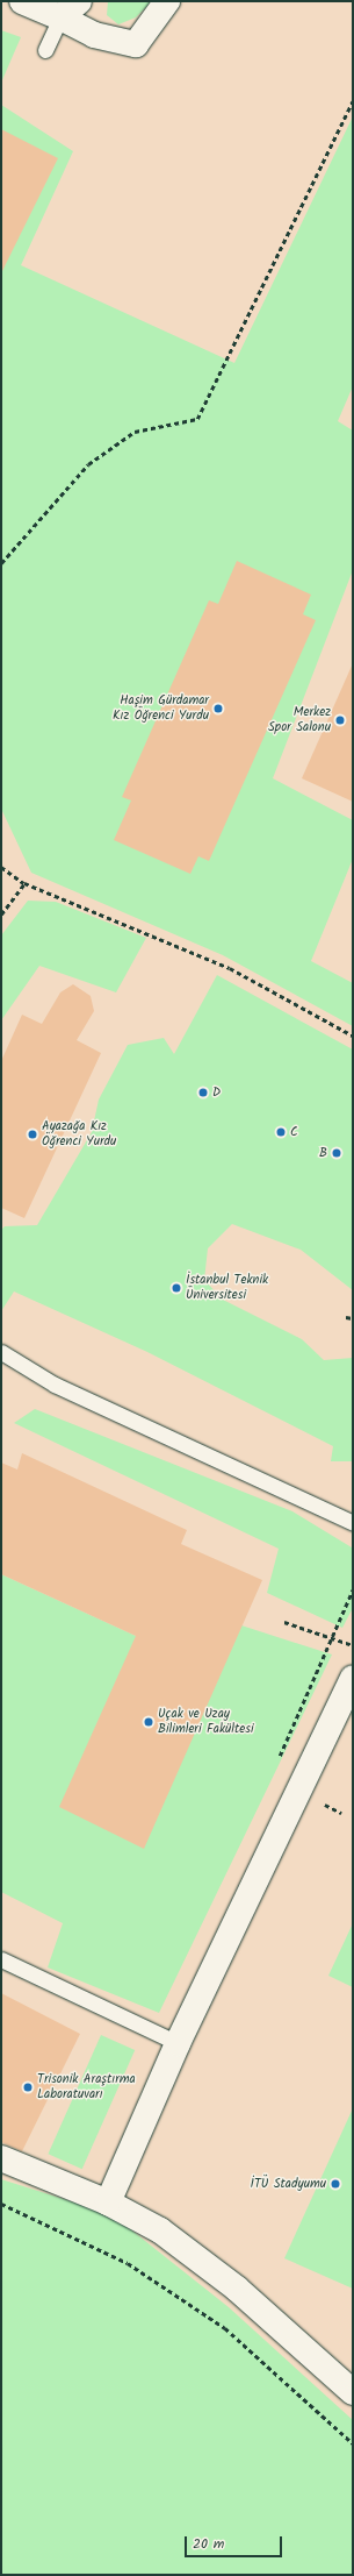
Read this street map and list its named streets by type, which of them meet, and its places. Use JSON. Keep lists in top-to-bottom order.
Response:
{
  "places": [
    "Haşim Gürdamar Kız Öğrenci Yurdu",
    "Merkez Spor Salonu",
    "D",
    "C",
    "Ayazağa Kız Öğrenci Yurdu",
    "B",
    "İstanbul Teknik Üniversitesi",
    "Uçak ve Uzay Bilimleri Fakültesi",
    "Trisonik Araştırma Laboratuvarı",
    "İTÜ Stadyumu"
  ],
  "scale_bar": "20 m"
}
